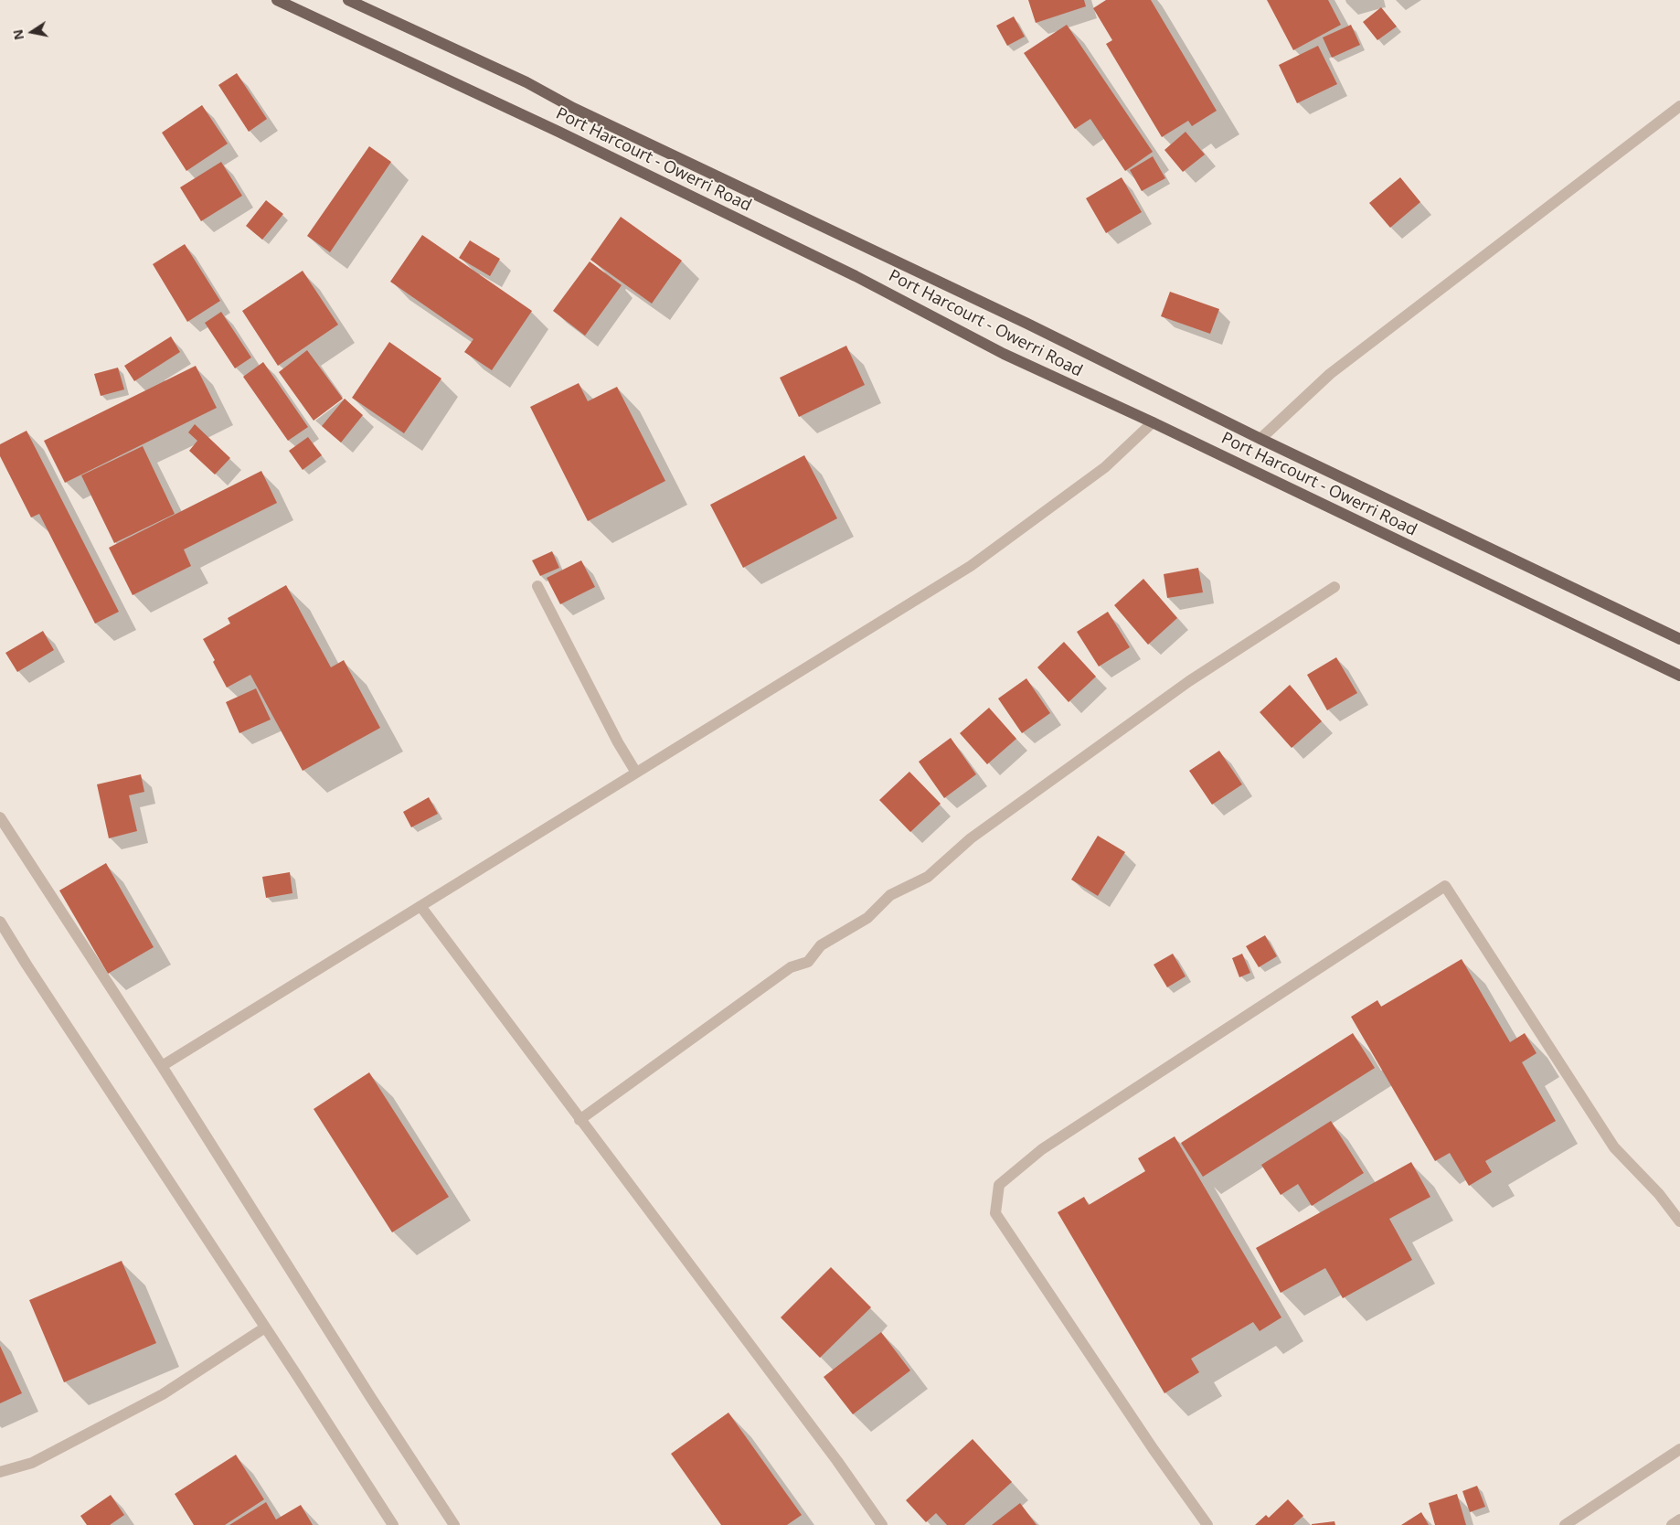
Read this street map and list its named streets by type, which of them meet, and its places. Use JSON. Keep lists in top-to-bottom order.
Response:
{
  "streets": {
    "main road": ["Port Harcourt - Owerri Road"]
  },
  "north": "left"
}
